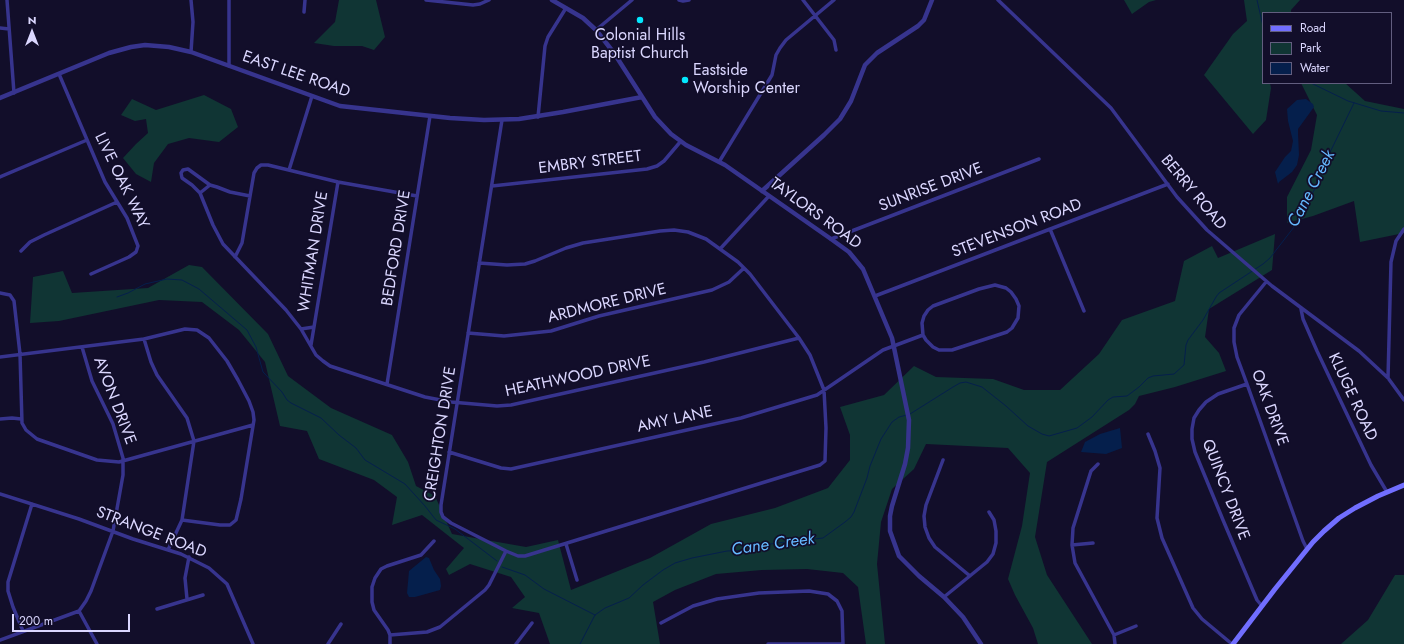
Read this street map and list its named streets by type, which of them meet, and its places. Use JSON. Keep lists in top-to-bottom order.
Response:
{
  "streets": {
    "street": [
      "EAST LEE ROAD",
      "EMBRY STREET",
      "LIVE OAK WAY",
      "SUNRISE DRIVE",
      "BERRY ROAD",
      "TAYLORS ROAD",
      "STEVENSON ROAD",
      "BEDFORD DRIVE",
      "WHITMAN DRIVE",
      "ARDMORE DRIVE",
      "HEATHWOOD DRIVE",
      "KLUGE ROAD",
      "AVON DRIVE",
      "OAK DRIVE",
      "AMY LANE",
      "CREIGHTON DRIVE",
      "QUINCY DRIVE",
      "STRANGE ROAD"
    ]
  },
  "crossings": [
    ["EAST LEE ROAD", "LIVE OAK WAY"],
    ["EAST LEE ROAD", "TAYLORS ROAD"],
    ["EAST LEE ROAD", "BEDFORD DRIVE"],
    ["EAST LEE ROAD", "CREIGHTON DRIVE"],
    ["EMBRY STREET", "TAYLORS ROAD"],
    ["EMBRY STREET", "CREIGHTON DRIVE"],
    ["SUNRISE DRIVE", "TAYLORS ROAD"],
    ["BERRY ROAD", "STEVENSON ROAD"],
    ["BERRY ROAD", "KLUGE ROAD"],
    ["BERRY ROAD", "OAK DRIVE"],
    ["TAYLORS ROAD", "STEVENSON ROAD"],
    ["TAYLORS ROAD", "AMY LANE"],
    ["BEDFORD DRIVE", "HEATHWOOD DRIVE"],
    ["WHITMAN DRIVE", "HEATHWOOD DRIVE"],
    ["ARDMORE DRIVE", "CREIGHTON DRIVE"],
    ["HEATHWOOD DRIVE", "CREIGHTON DRIVE"],
    ["AVON DRIVE", "STRANGE ROAD"],
    ["OAK DRIVE", "QUINCY DRIVE"],
    ["AMY LANE", "CREIGHTON DRIVE"]
  ],
  "water": ["Cane Creek"],
  "places": ["Colonial Hills Baptist Church", "Eastside Worship Center"],
  "legend": ["Road", "Park", "Water"],
  "scale_bar": "200 m",
  "north": "top"
}
